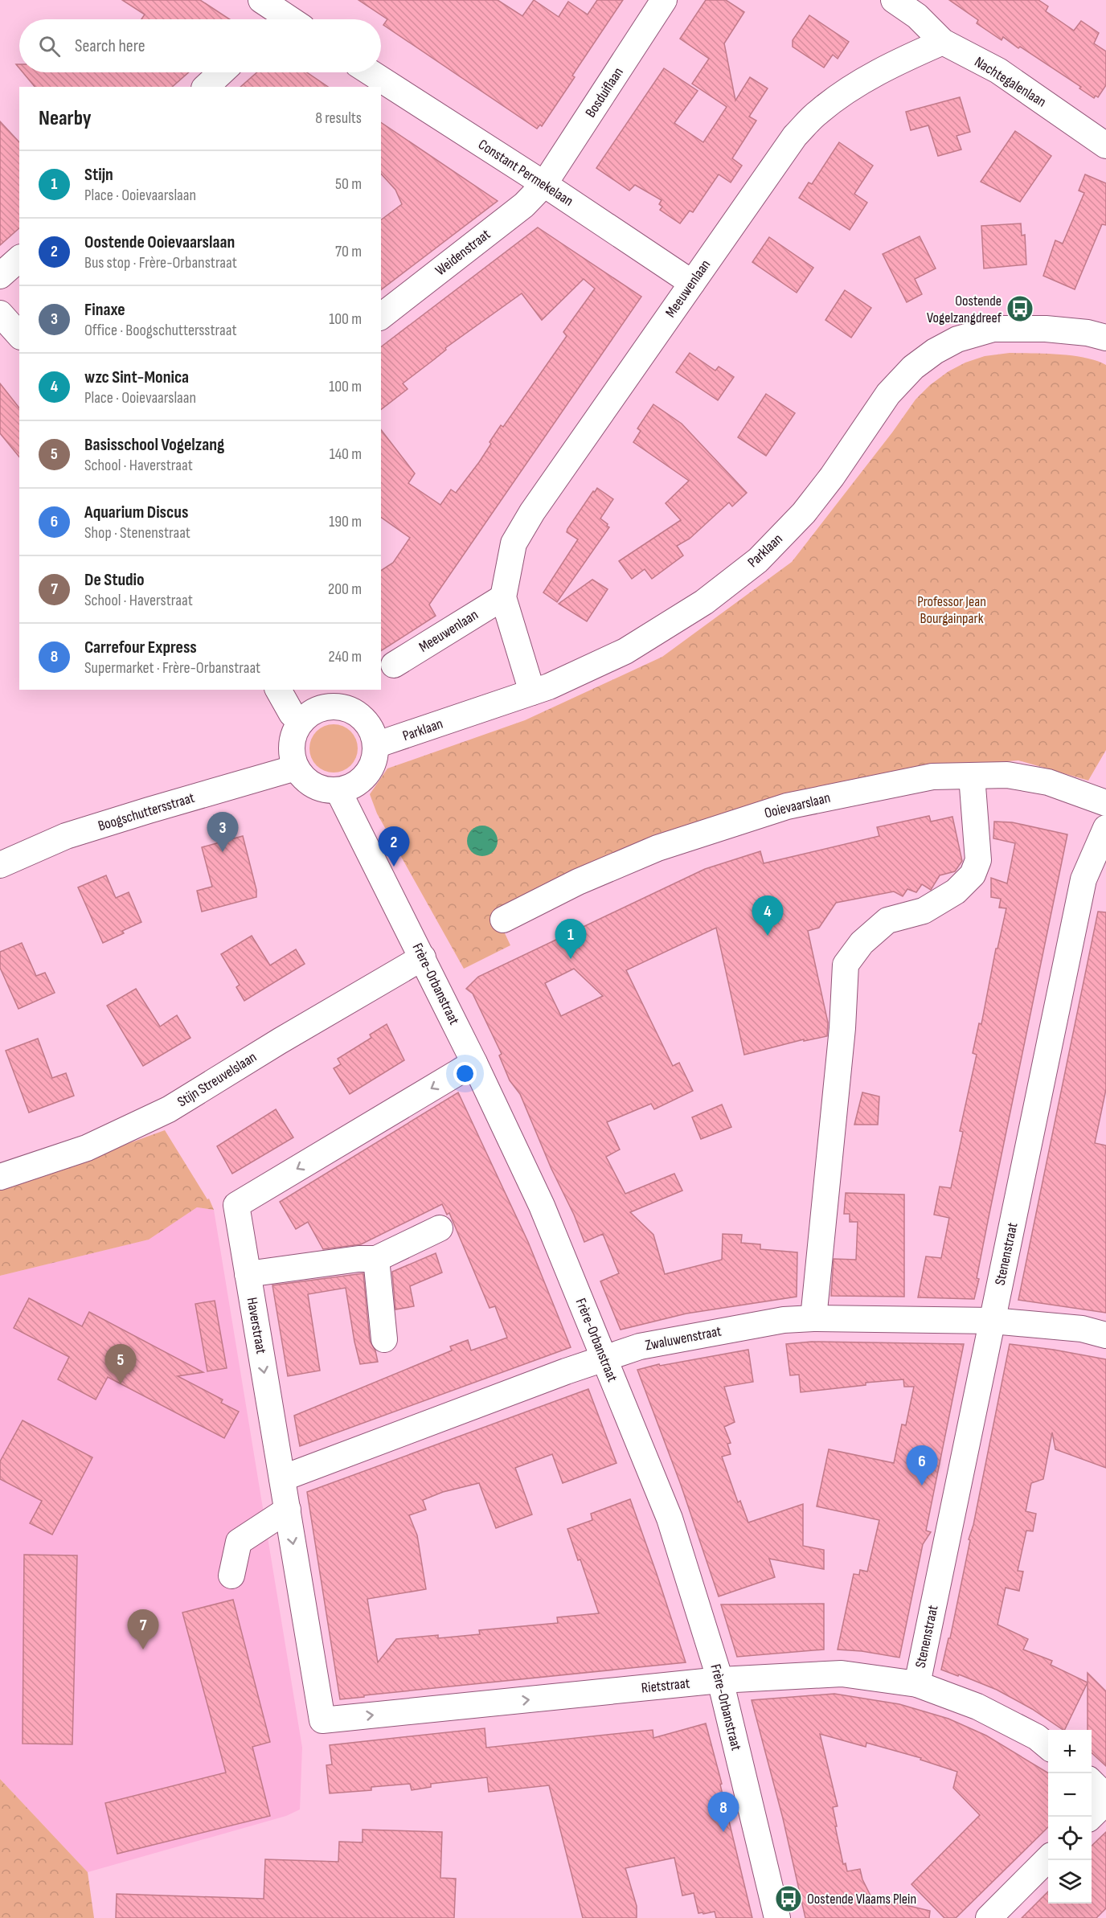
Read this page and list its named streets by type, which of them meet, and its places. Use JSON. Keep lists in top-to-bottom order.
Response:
{
  "streets": {
    "street": [
      "Nachtegalenlaan",
      "Bosduiflaan",
      "Constant Permekelaan",
      "Weidenstraat",
      "Meeuwenlaan",
      "Parklaan",
      "Ooievaarslaan",
      "Boogschuttersstraat",
      "Frère-Orbanstraat",
      "Stijn Streuvelslaan",
      "Stenenstraat",
      "Haverstraat",
      "Zwaluwenstraat",
      "Rietstraat"
    ]
  },
  "crossings": [
    ["Nachtegalenlaan", "Meeuwenlaan"],
    ["Bosduiflaan", "Constant Permekelaan"],
    ["Bosduiflaan", "Weidenstraat"],
    ["Constant Permekelaan", "Weidenstraat"],
    ["Constant Permekelaan", "Meeuwenlaan"],
    ["Meeuwenlaan", "Parklaan"],
    ["Parklaan", "Boogschuttersstraat"],
    ["Parklaan", "Frère-Orbanstraat"],
    ["Boogschuttersstraat", "Frère-Orbanstraat"],
    ["Frère-Orbanstraat", "Stijn Streuvelslaan"],
    ["Frère-Orbanstraat", "Haverstraat"],
    ["Frère-Orbanstraat", "Zwaluwenstraat"],
    ["Frère-Orbanstraat", "Rietstraat"],
    ["Stenenstraat", "Zwaluwenstraat"],
    ["Stenenstraat", "Rietstraat"],
    ["Haverstraat", "Zwaluwenstraat"],
    ["Haverstraat", "Rietstraat"]
  ],
  "one_way": ["Haverstraat", "Rietstraat"],
  "parks": ["Professor Jean Bourgainpark"],
  "places": {
    "bus stop": ["Oostende Vogelzangdreef", "Oostende Vlaams Plein"]
  },
  "page": {
    "search": "Search here",
    "heading": ["Nearby", "8 results"],
    "list": [
      {
        "mark": "1",
        "name": "Stijn",
        "note": "Place · Ooievaarslaan",
        "value": "50 m"
      },
      {
        "mark": "2",
        "name": "Oostende Ooievaarslaan",
        "note": "Bus stop · Frère-Orbanstraat",
        "value": "70 m"
      },
      {
        "mark": "3",
        "name": "Finaxe",
        "note": "Office · Boogschuttersstraat",
        "value": "100 m"
      },
      {
        "mark": "4",
        "name": "wzc Sint-Monica",
        "note": "Place · Ooievaarslaan",
        "value": "100 m"
      },
      {
        "mark": "5",
        "name": "Basisschool Vogelzang",
        "note": "School · Haverstraat",
        "value": "140 m"
      },
      {
        "mark": "6",
        "name": "Aquarium Discus",
        "note": "Shop · Stenenstraat",
        "value": "190 m"
      },
      {
        "mark": "7",
        "name": "De Studio",
        "note": "School · Haverstraat",
        "value": "200 m"
      },
      {
        "mark": "8",
        "name": "Carrefour Express",
        "note": "Supermarket · Frère-Orbanstraat",
        "value": "240 m"
      }
    ],
    "pins": [
      "3",
      "2",
      "4",
      "1",
      "5",
      "6",
      "7",
      "8"
    ],
    "map_buttons": ["+", "−"]
  }
}
